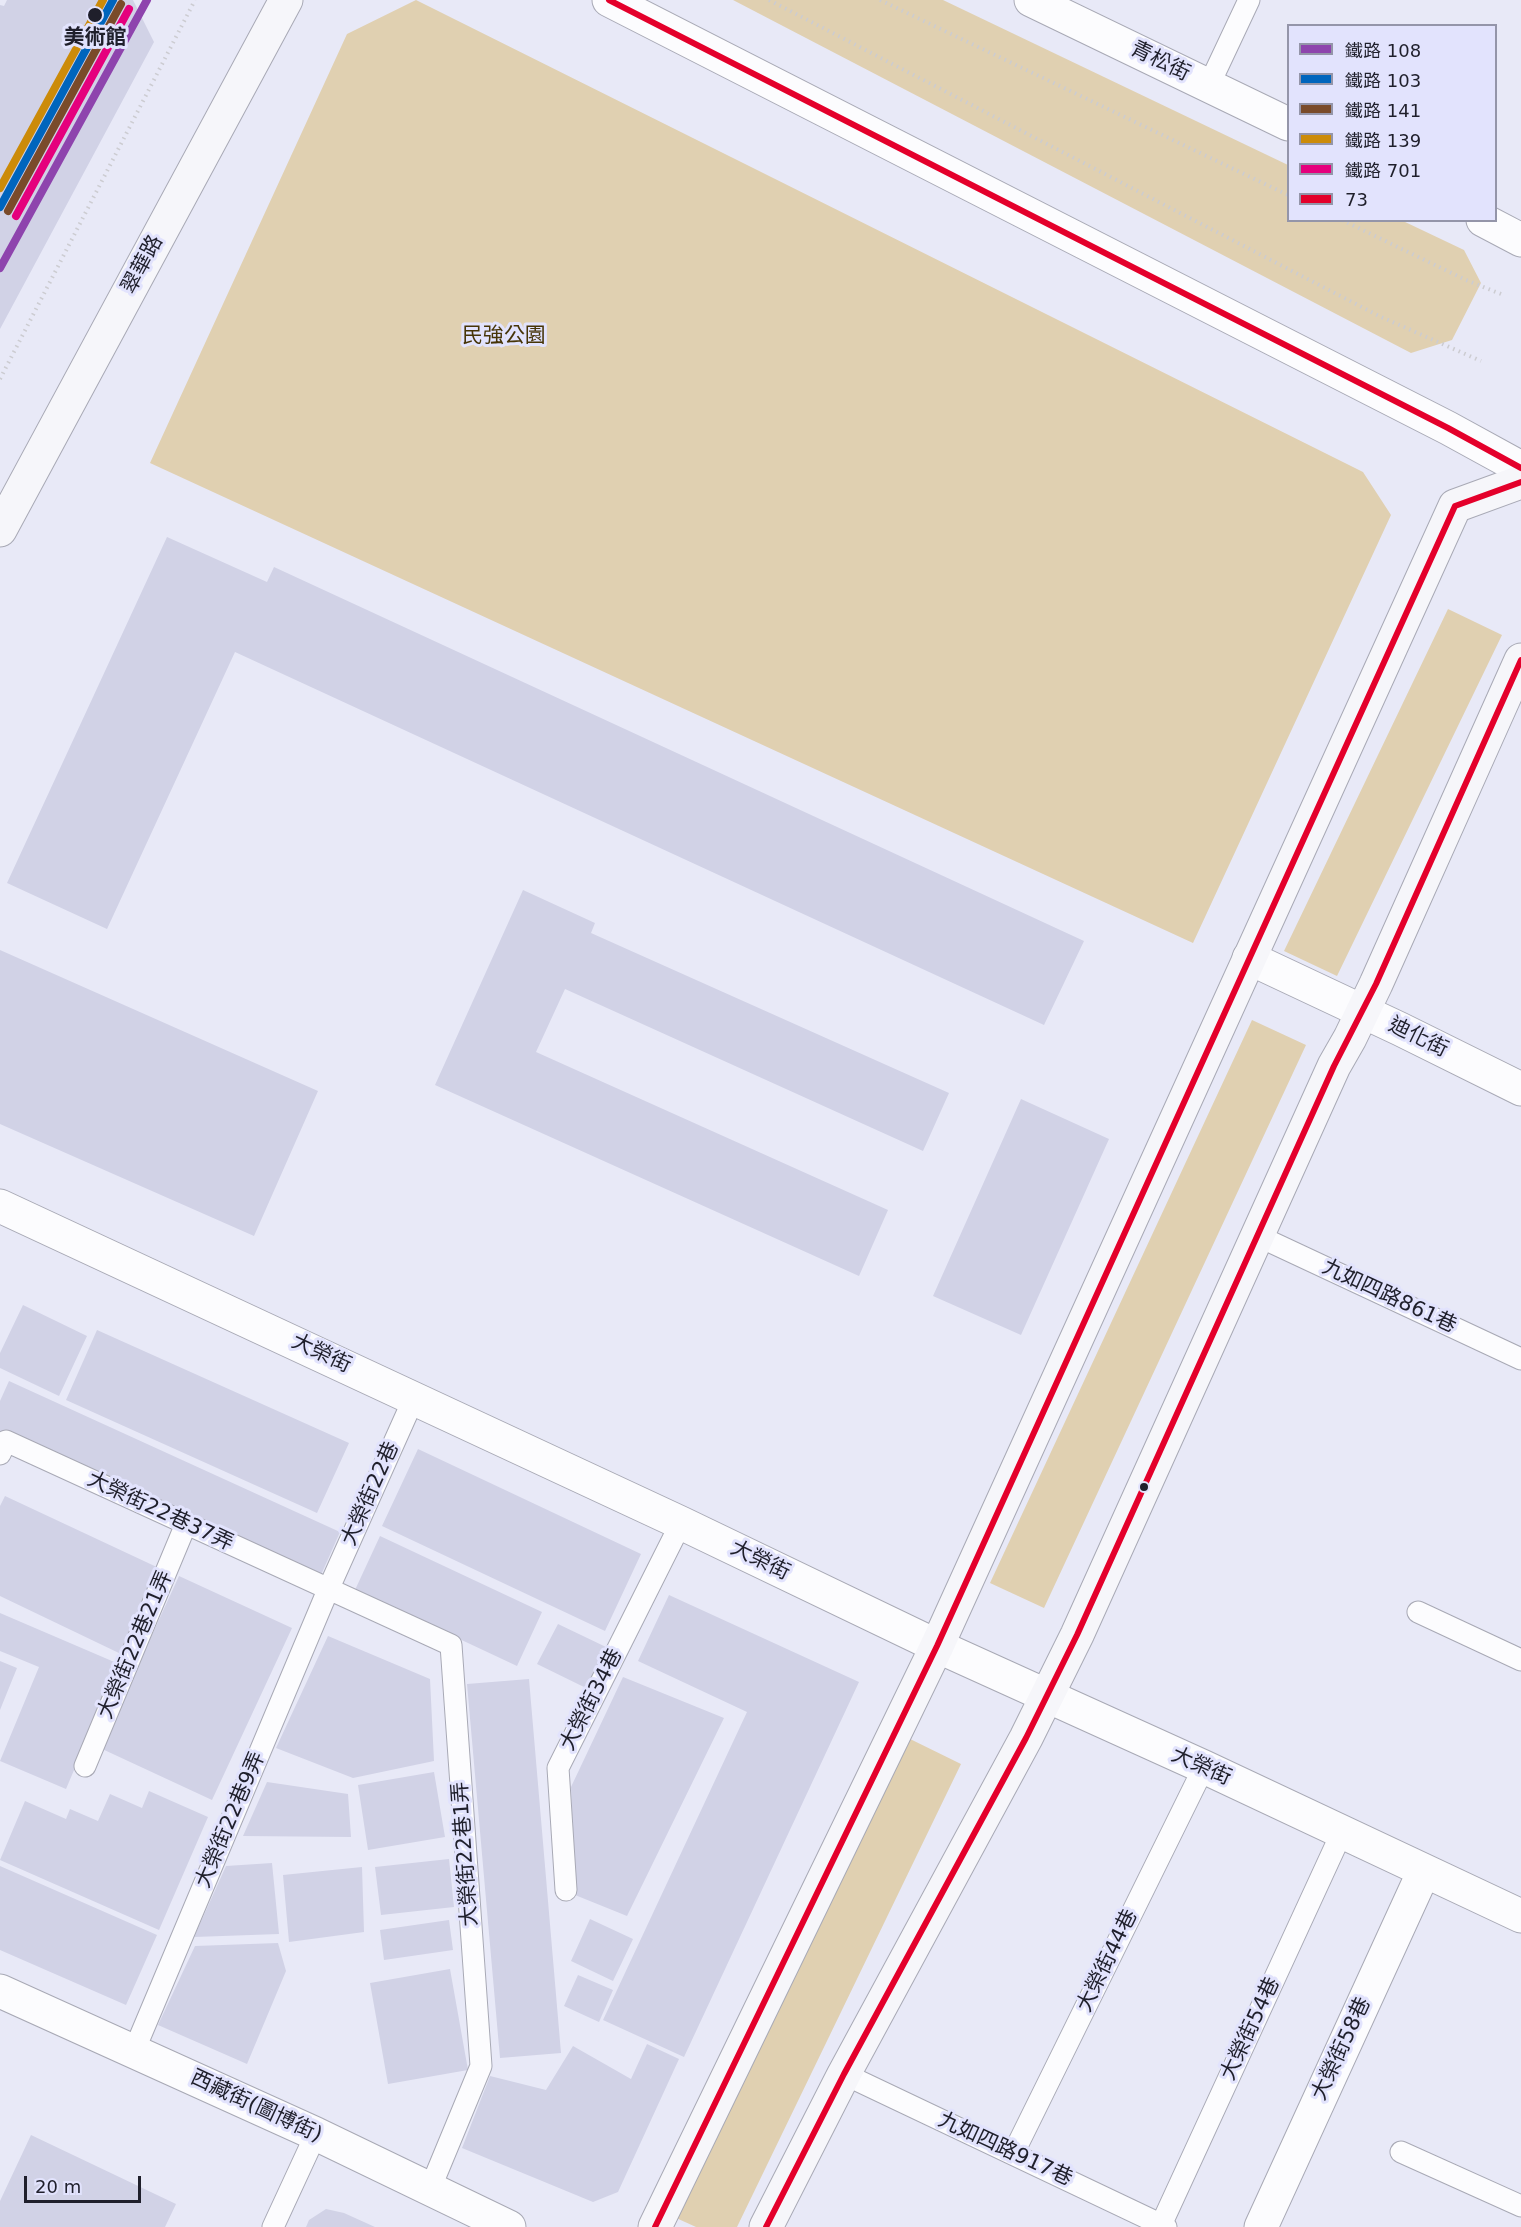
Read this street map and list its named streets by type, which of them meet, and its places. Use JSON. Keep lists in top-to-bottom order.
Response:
{
  "streets": {
    "street": [
      "青松街",
      "翠華路",
      "迪化街",
      "大榮街",
      "大榮街58巷",
      "西藏街(圖博街)"
    ],
    "lane": [
      "九如四路861巷",
      "大榮街22巷",
      "大榮街22巷37弄",
      "大榮街22巷21弄",
      "大榮街34巷",
      "大榮街22巷9弄",
      "大榮街22巷1弄",
      "大榮街44巷",
      "大榮街54巷",
      "九如四路917巷"
    ]
  },
  "crossings": [
    ["大榮街", "大榮街22巷"],
    ["大榮街", "大榮街34巷"],
    ["大榮街", "大榮街44巷"],
    ["大榮街", "大榮街54巷"],
    ["大榮街", "大榮街58巷"],
    ["大榮街22巷", "大榮街22巷37弄"],
    ["大榮街22巷", "大榮街22巷9弄"],
    ["大榮街22巷", "大榮街22巷1弄"],
    ["大榮街22巷37弄", "大榮街22巷21弄"],
    ["大榮街22巷37弄", "大榮街22巷9弄"],
    ["大榮街22巷37弄", "大榮街22巷1弄"],
    ["大榮街22巷9弄", "大榮街22巷1弄"],
    ["大榮街22巷9弄", "西藏街(圖博街)"],
    ["大榮街22巷1弄", "西藏街(圖博街)"],
    ["大榮街44巷", "九如四路917巷"],
    ["大榮街54巷", "九如四路917巷"]
  ],
  "parks": ["民強公園"],
  "places": ["美術館"],
  "lines": [
    "rail line 108",
    "rail line 103",
    "rail line 139",
    "transit line 73",
    "rail line 141",
    "rail line 701"
  ],
  "legend": [
    "鐵路 108",
    "鐵路 103",
    "鐵路 141",
    "鐵路 139",
    "鐵路 701",
    "73"
  ],
  "scale_bar": "20 m"
}
